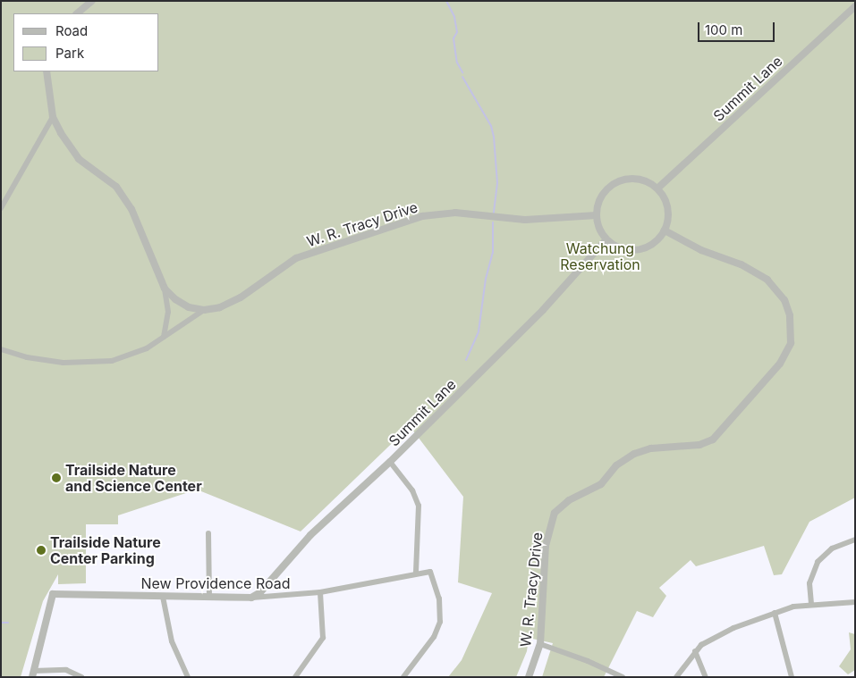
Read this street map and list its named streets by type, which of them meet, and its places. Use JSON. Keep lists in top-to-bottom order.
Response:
{
  "streets": {
    "street": ["Summit Lane", "W. R. Tracy Drive", "New Providence Road"]
  },
  "crossings": [
    ["Summit Lane", "W. R. Tracy Drive"],
    ["Summit Lane", "New Providence Road"]
  ],
  "parks": ["Watchung Reservation"],
  "places": ["Trailside Nature and Science Center", "Trailside Nature Center Parking"],
  "legend": ["Road", "Park"],
  "scale_bar": "100 m"
}
